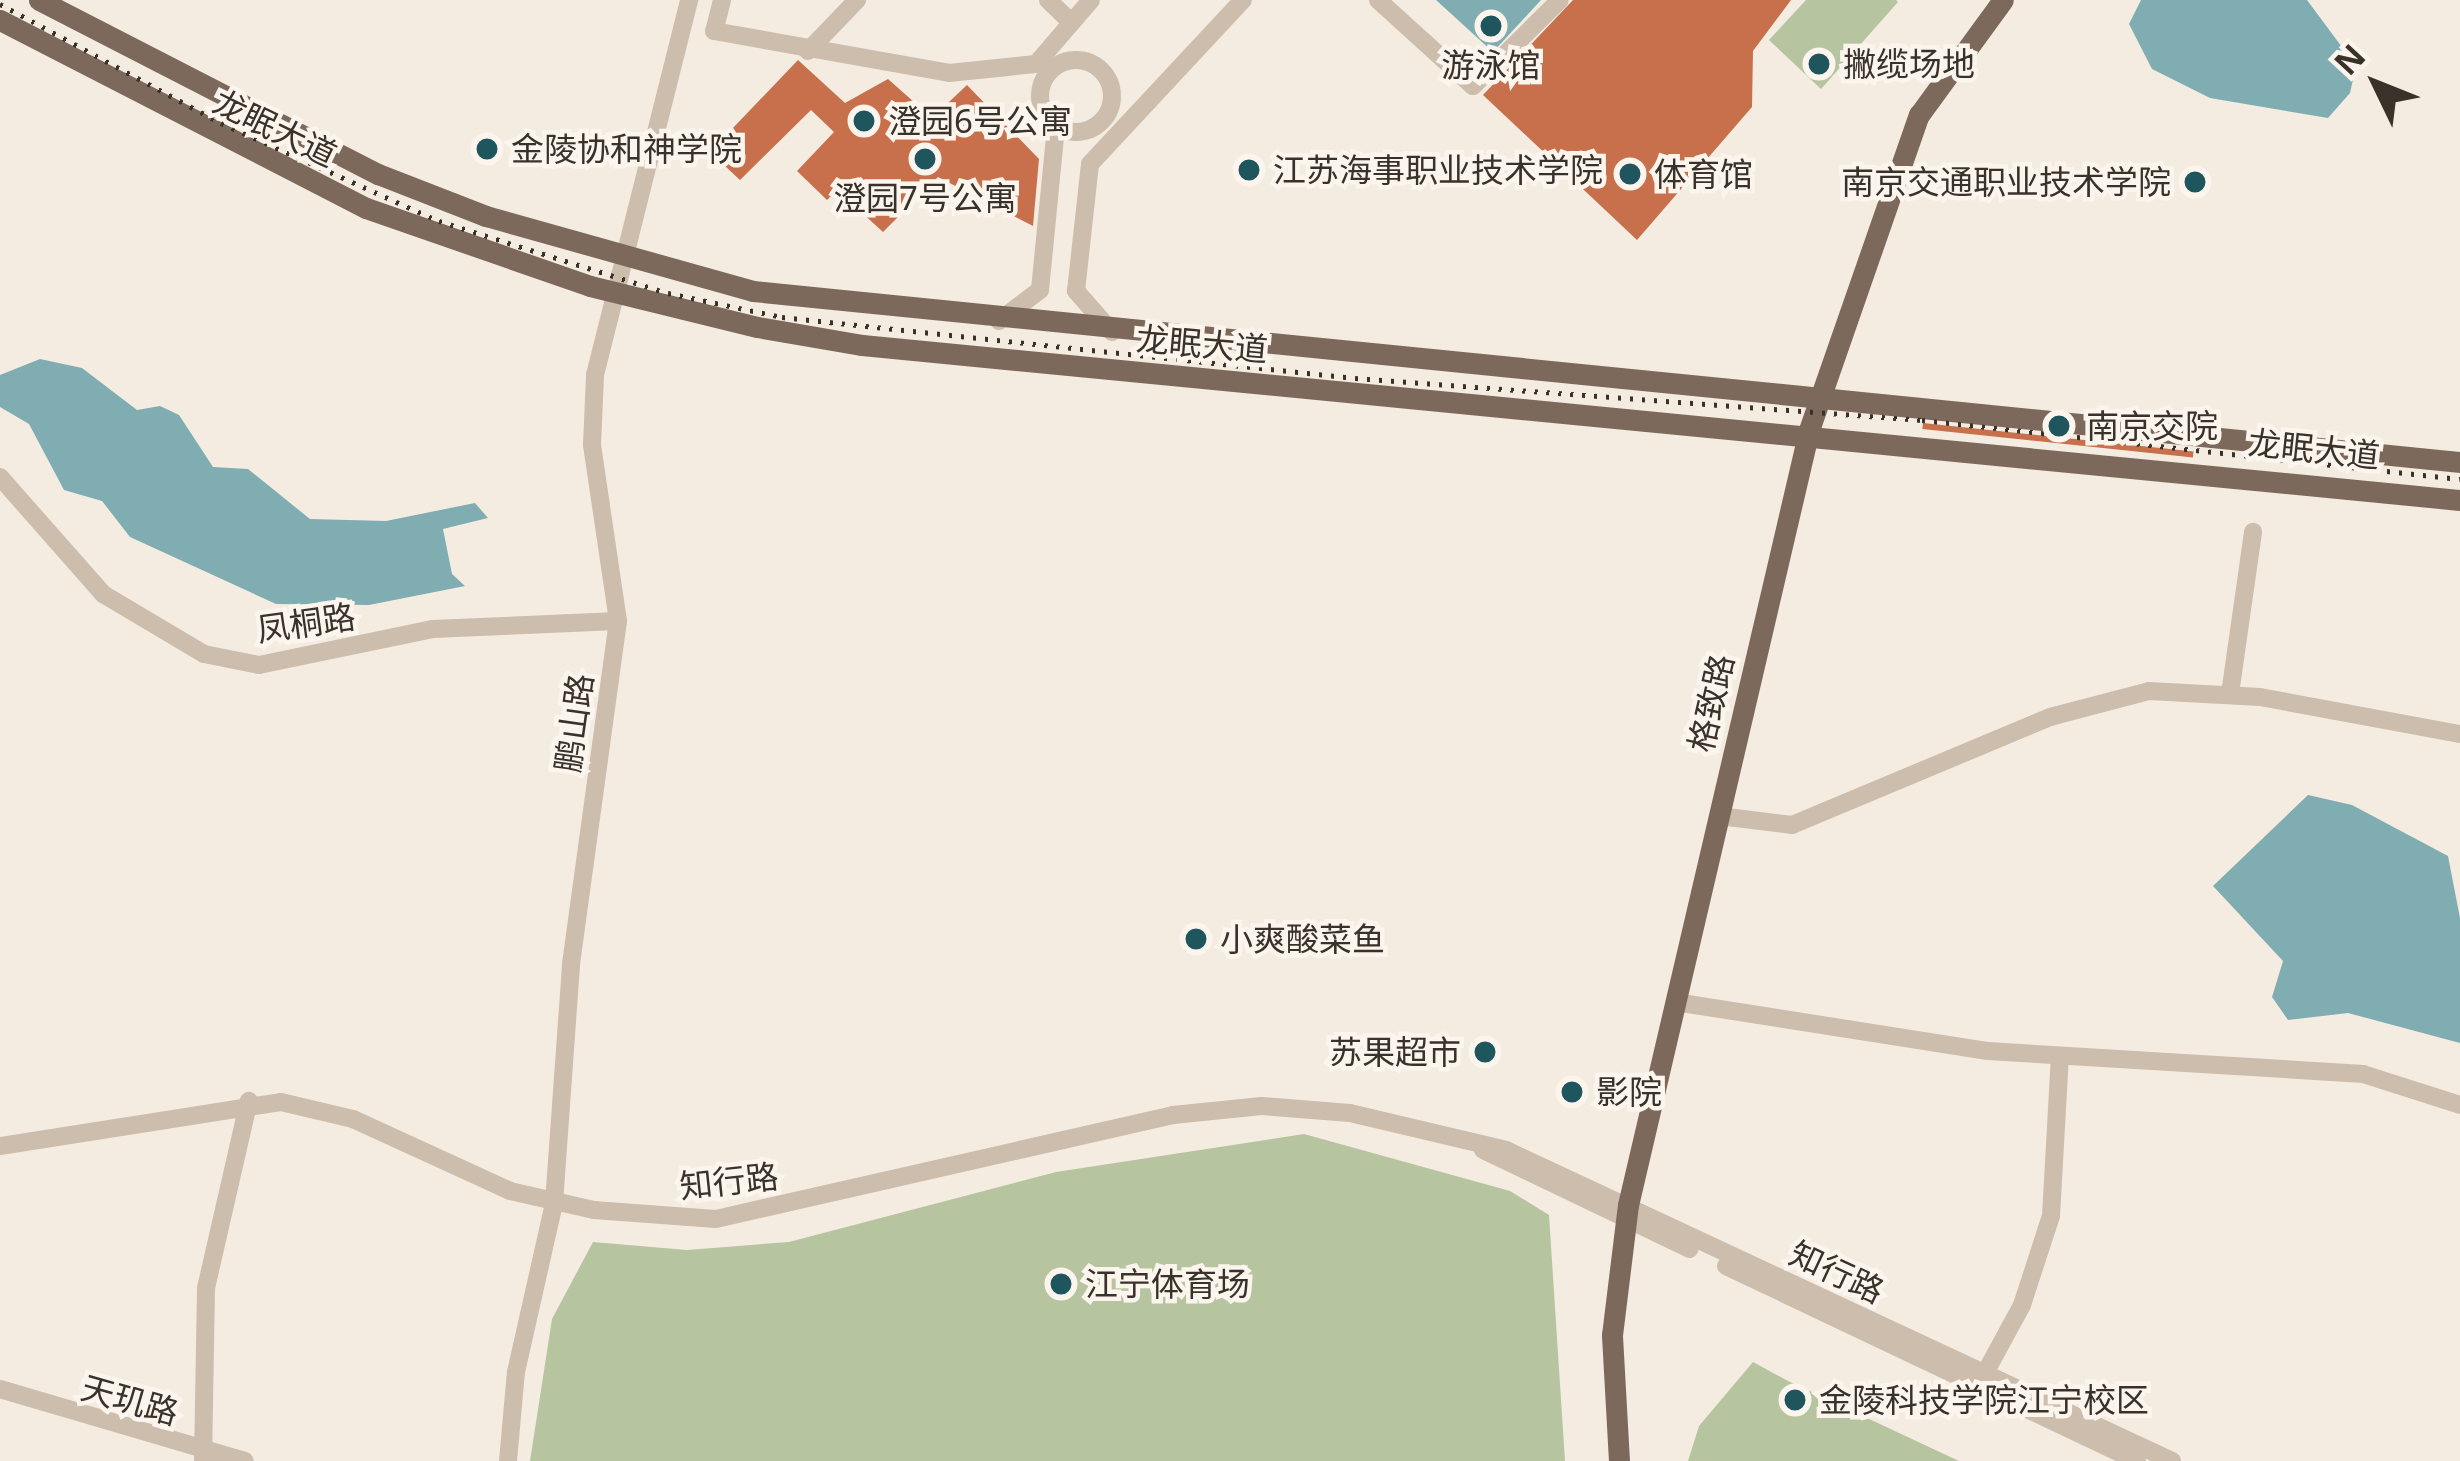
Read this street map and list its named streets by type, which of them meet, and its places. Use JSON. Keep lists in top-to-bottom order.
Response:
{
  "streets": {
    "main road": ["龙眠大道", "格致路"],
    "street": [
      "凤桐路",
      "鹏山路",
      "知行路",
      "天玑路"
    ]
  },
  "crossings": [
    ["龙眠大道", "格致路"],
    ["龙眠大道", "鹏山路"],
    ["凤桐路", "鹏山路"],
    ["格致路", "知行路"],
    ["鹏山路", "知行路"]
  ],
  "places": [
    "游泳馆",
    "撇缆场地",
    "澄园6号公寓",
    "金陵协和神学院",
    "澄园7号公寓",
    "江苏海事职业技术学院",
    "体育馆",
    "南京交通职业技术学院",
    "南京交院",
    "小爽酸菜鱼",
    "苏果超市",
    "影院",
    "江宁体育场",
    "金陵科技学院江宁校区"
  ],
  "north": "top left"
}
